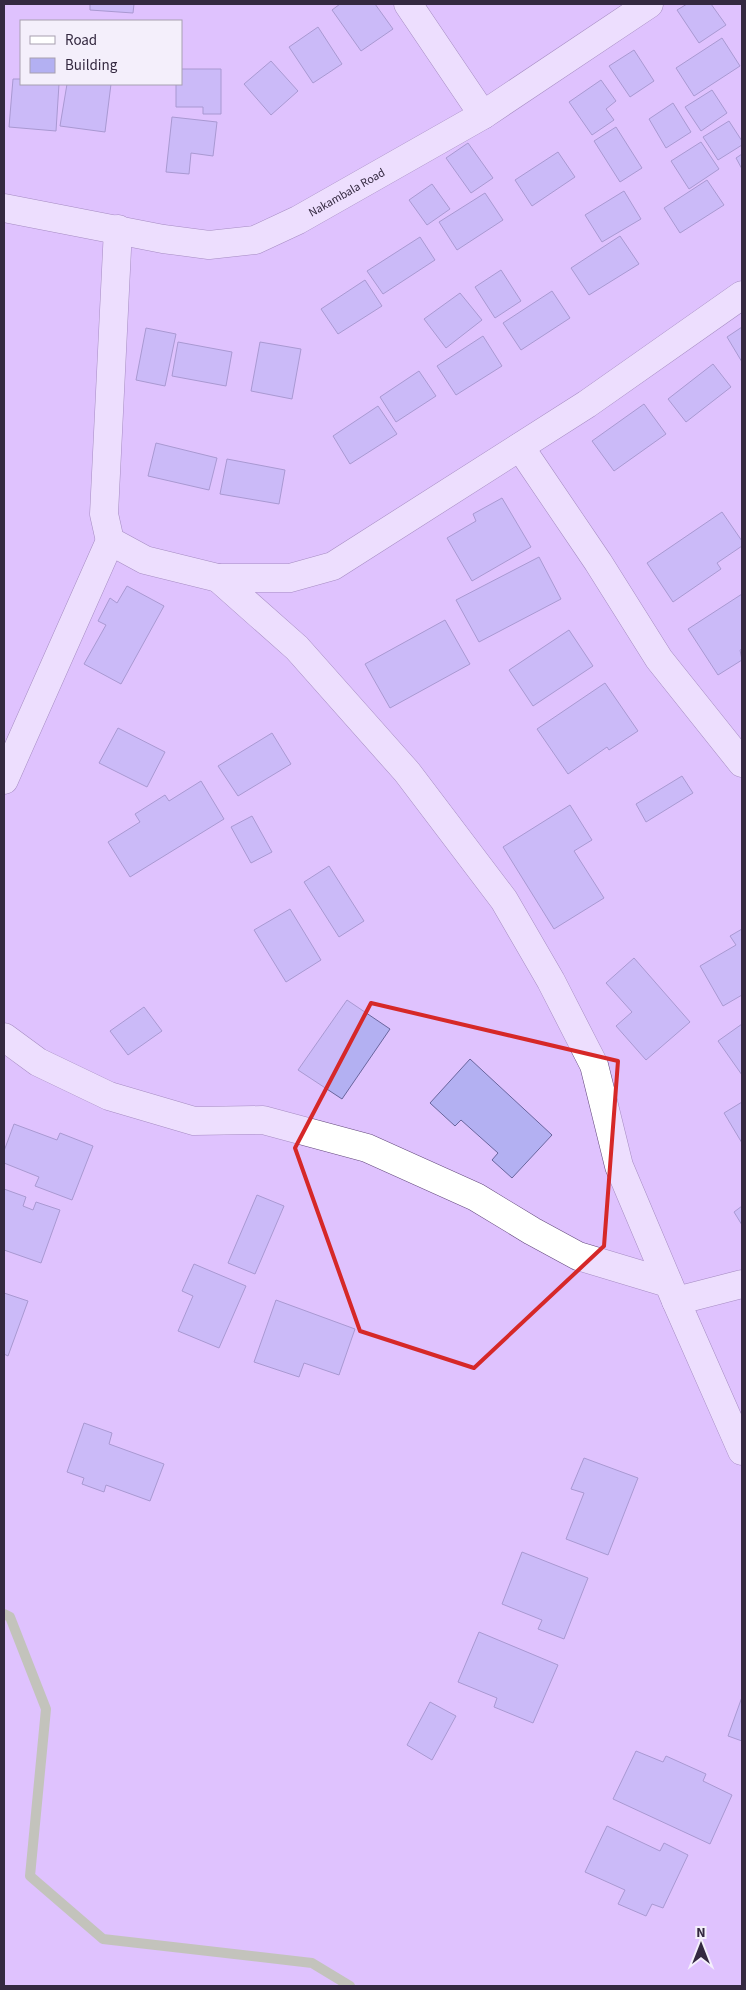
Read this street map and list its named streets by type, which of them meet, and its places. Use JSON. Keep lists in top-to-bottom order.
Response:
{
  "streets": {
    "street": ["Nakambala Road"]
  },
  "legend": ["Road", "Building"],
  "north": "top"
}
